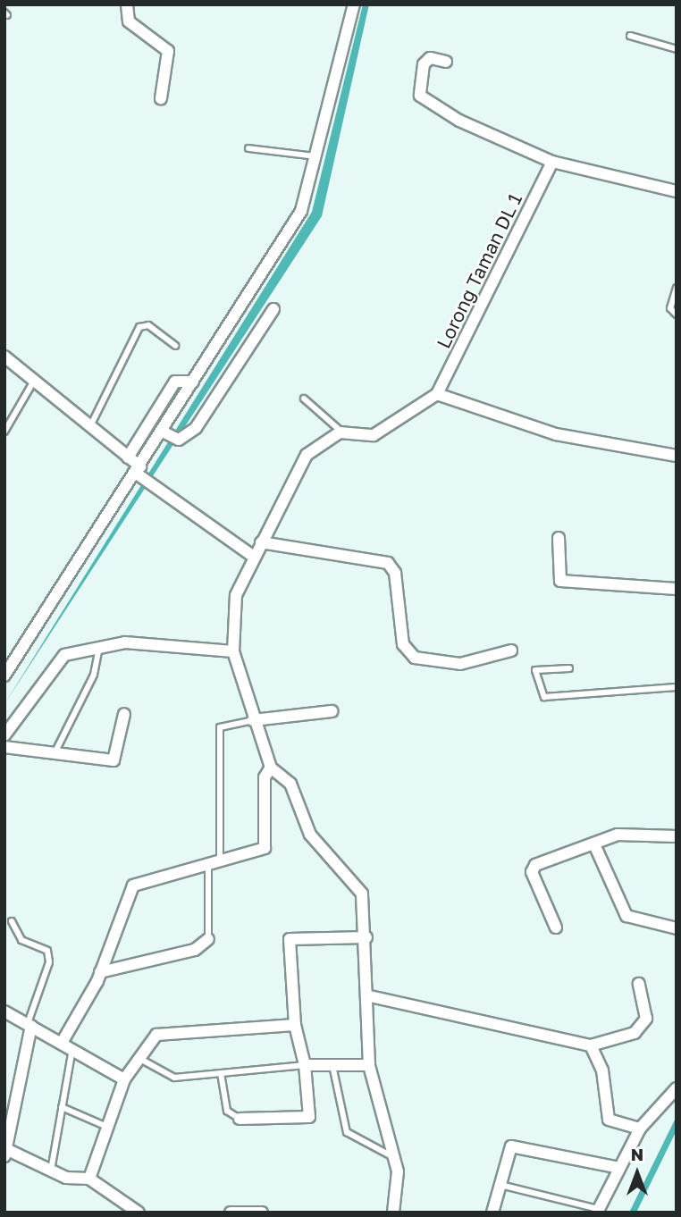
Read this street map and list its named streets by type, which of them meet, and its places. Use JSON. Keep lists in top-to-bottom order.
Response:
{
  "streets": {
    "street": ["Lorong Taman DL 1"]
  },
  "north": "top"
}
